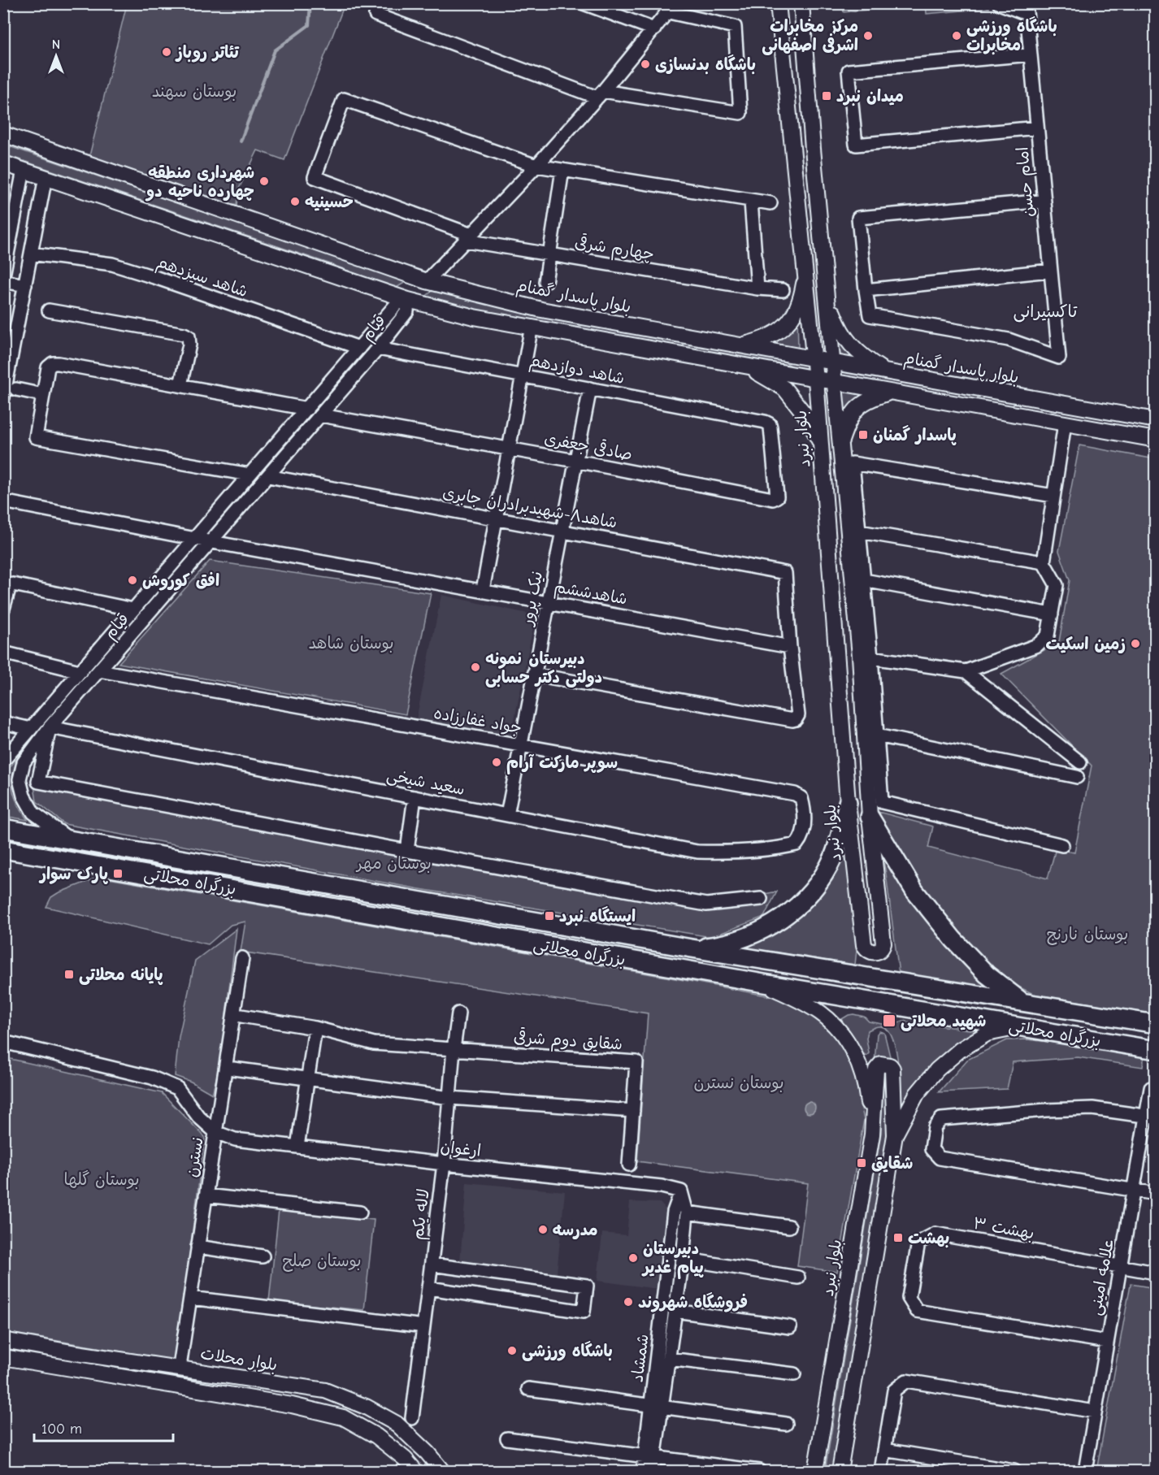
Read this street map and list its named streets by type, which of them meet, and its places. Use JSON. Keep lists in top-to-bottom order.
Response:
{
  "streets": {
    "highway": ["بزرگراه محلاتی"],
    "main road": ["بلوار پاسدار گمنام", "بلوار نبرد", "بلوار محلات"],
    "street": [
      "امام حسن",
      "چهارم شرقی",
      "شاهد سیزدهم",
      "قیام",
      "شاهد دوازدهم",
      "صادقی جعفری",
      "شاهد۸-شهیدبرادران جابری",
      "شاهدششم",
      "نیک پرور",
      "جواد غفارزاده",
      "سعید شیخی",
      "شقایق دوم شرقی",
      "ارغوان",
      "نسترن",
      "لاله یکم",
      "بهشت ۳",
      "علامه امینی",
      "شمشاد"
    ]
  },
  "crossings": [
    ["شاهد سیزدهم", "قیام"],
    ["بلوار پاسدار گمنام", "بلوار نبرد"],
    ["قیام", "شاهد دوازدهم"],
    ["قیام", "صادقی جعفری"],
    ["قیام", "شاهد۸-شهیدبرادران جابری"],
    ["قیام", "شاهدششم"],
    ["قیام", "جواد غفارزاده"],
    ["قیام", "سعید شیخی"],
    ["قیام", "بزرگراه محلاتی"],
    ["شاهد دوازدهم", "صادقی جعفری"],
    ["شاهد دوازدهم", "نیک پرور"],
    ["صادقی جعفری", "نیک پرور"],
    ["شاهد۸-شهیدبرادران جابری", "شاهدششم"],
    ["شاهد۸-شهیدبرادران جابری", "نیک پرور"],
    ["شاهدششم", "نیک پرور"],
    ["نیک پرور", "جواد غفارزاده"],
    ["نیک پرور", "سعید شیخی"],
    ["جواد غفارزاده", "سعید شیخی"],
    ["شقایق دوم شرقی", "لاله یکم"],
    ["ارغوان", "نسترن"],
    ["ارغوان", "لاله یکم"],
    ["ارغوان", "شمشاد"],
    ["بهشت ۳", "علامه امینی"]
  ],
  "districts": ["تاکسیرانی"],
  "parks": [
    "بوستان سهند",
    "بوستان شاهد",
    "بوستان مهر",
    "بوستان نارنج",
    "بوستان نسترن",
    "بوستان گلها",
    "بوستان صلح"
  ],
  "places": {
    "other": [
      "مرکز مخابرات اشرفی اصفهانی",
      "باشگاه ورزشی مخابرات",
      "تئاتر روباز",
      "باشگاه بدنسازی",
      "شهرداری منطقه چهارده ناحیه دو",
      "حسینیه",
      "افق کوروش",
      "زمین اسکیت",
      "دبیرستان نمونه دولتی دکتر حسابی",
      "سوپر مارکت آرام",
      "مدرسه",
      "دبیرستان پیام غدیر",
      "فروشگاه شهروند",
      "باشگاه ورزشی"
    ],
    "transit": [
      "میدان نبرد",
      "پاسدار گمنان",
      "پارک سوار",
      "ایستگاه نبرد",
      "پایانه محلاتی",
      "شهید محلاتی",
      "شقایق",
      "بهشت"
    ]
  },
  "scale_bar": "100 m",
  "north": "top"
}
